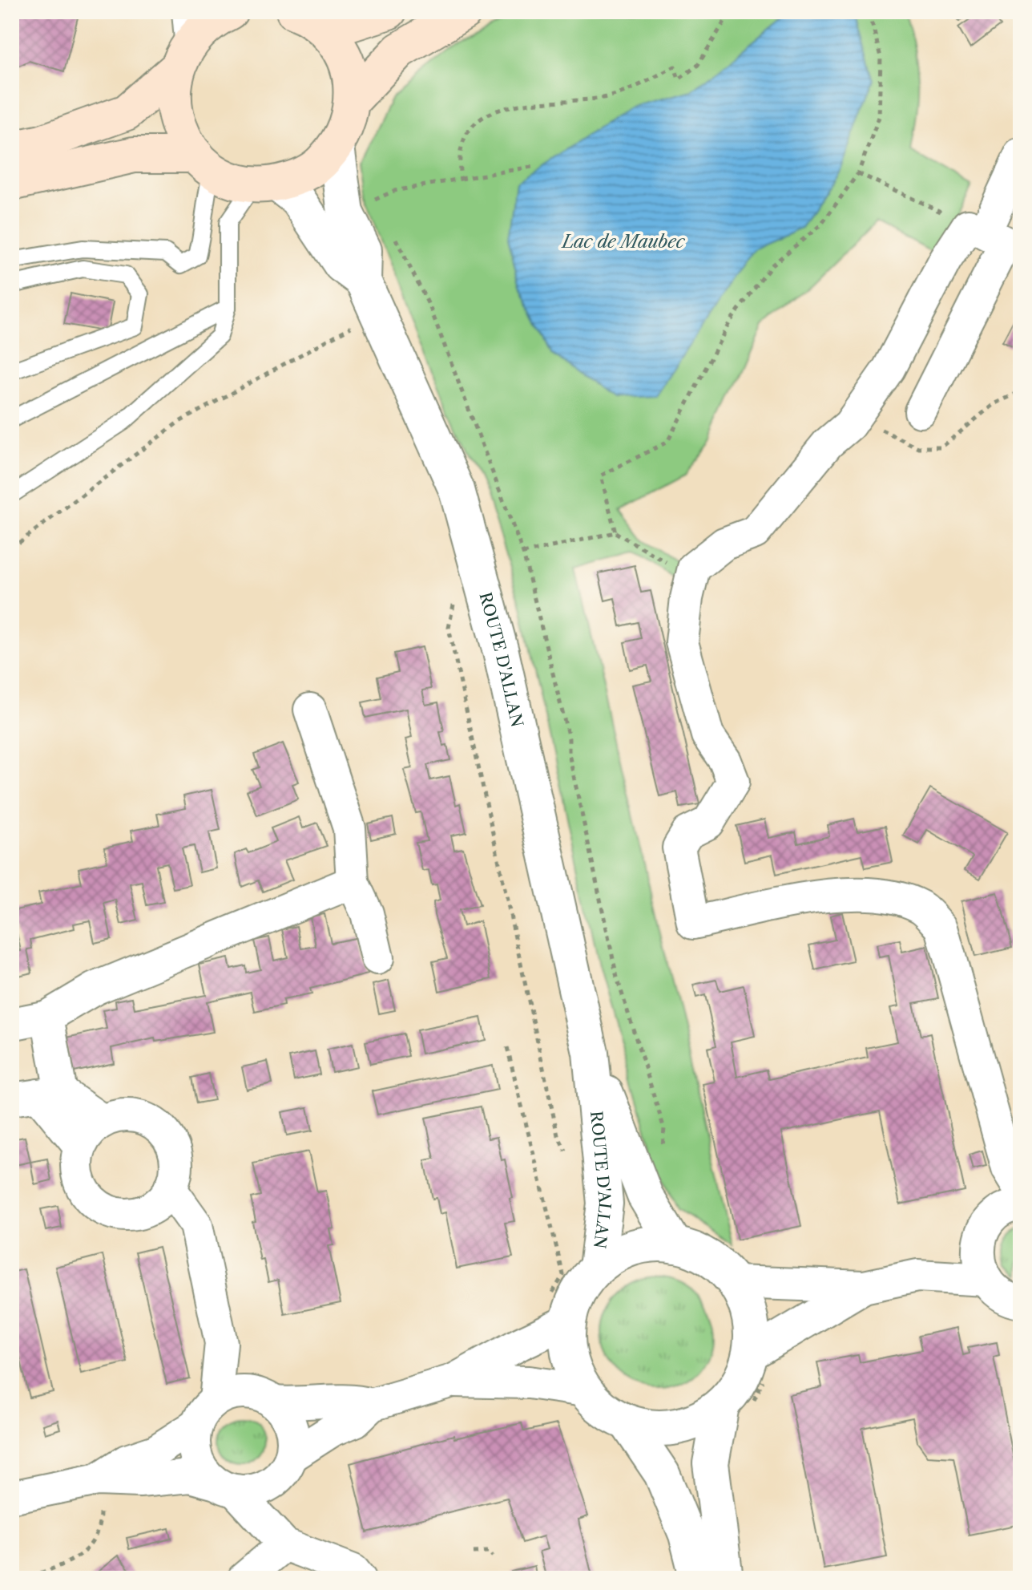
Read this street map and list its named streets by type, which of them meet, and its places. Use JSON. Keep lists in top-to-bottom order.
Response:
{
  "streets": {
    "street": ["ROUTE D'ALLAN"]
  },
  "water": ["Lac de Maubec"]
}
